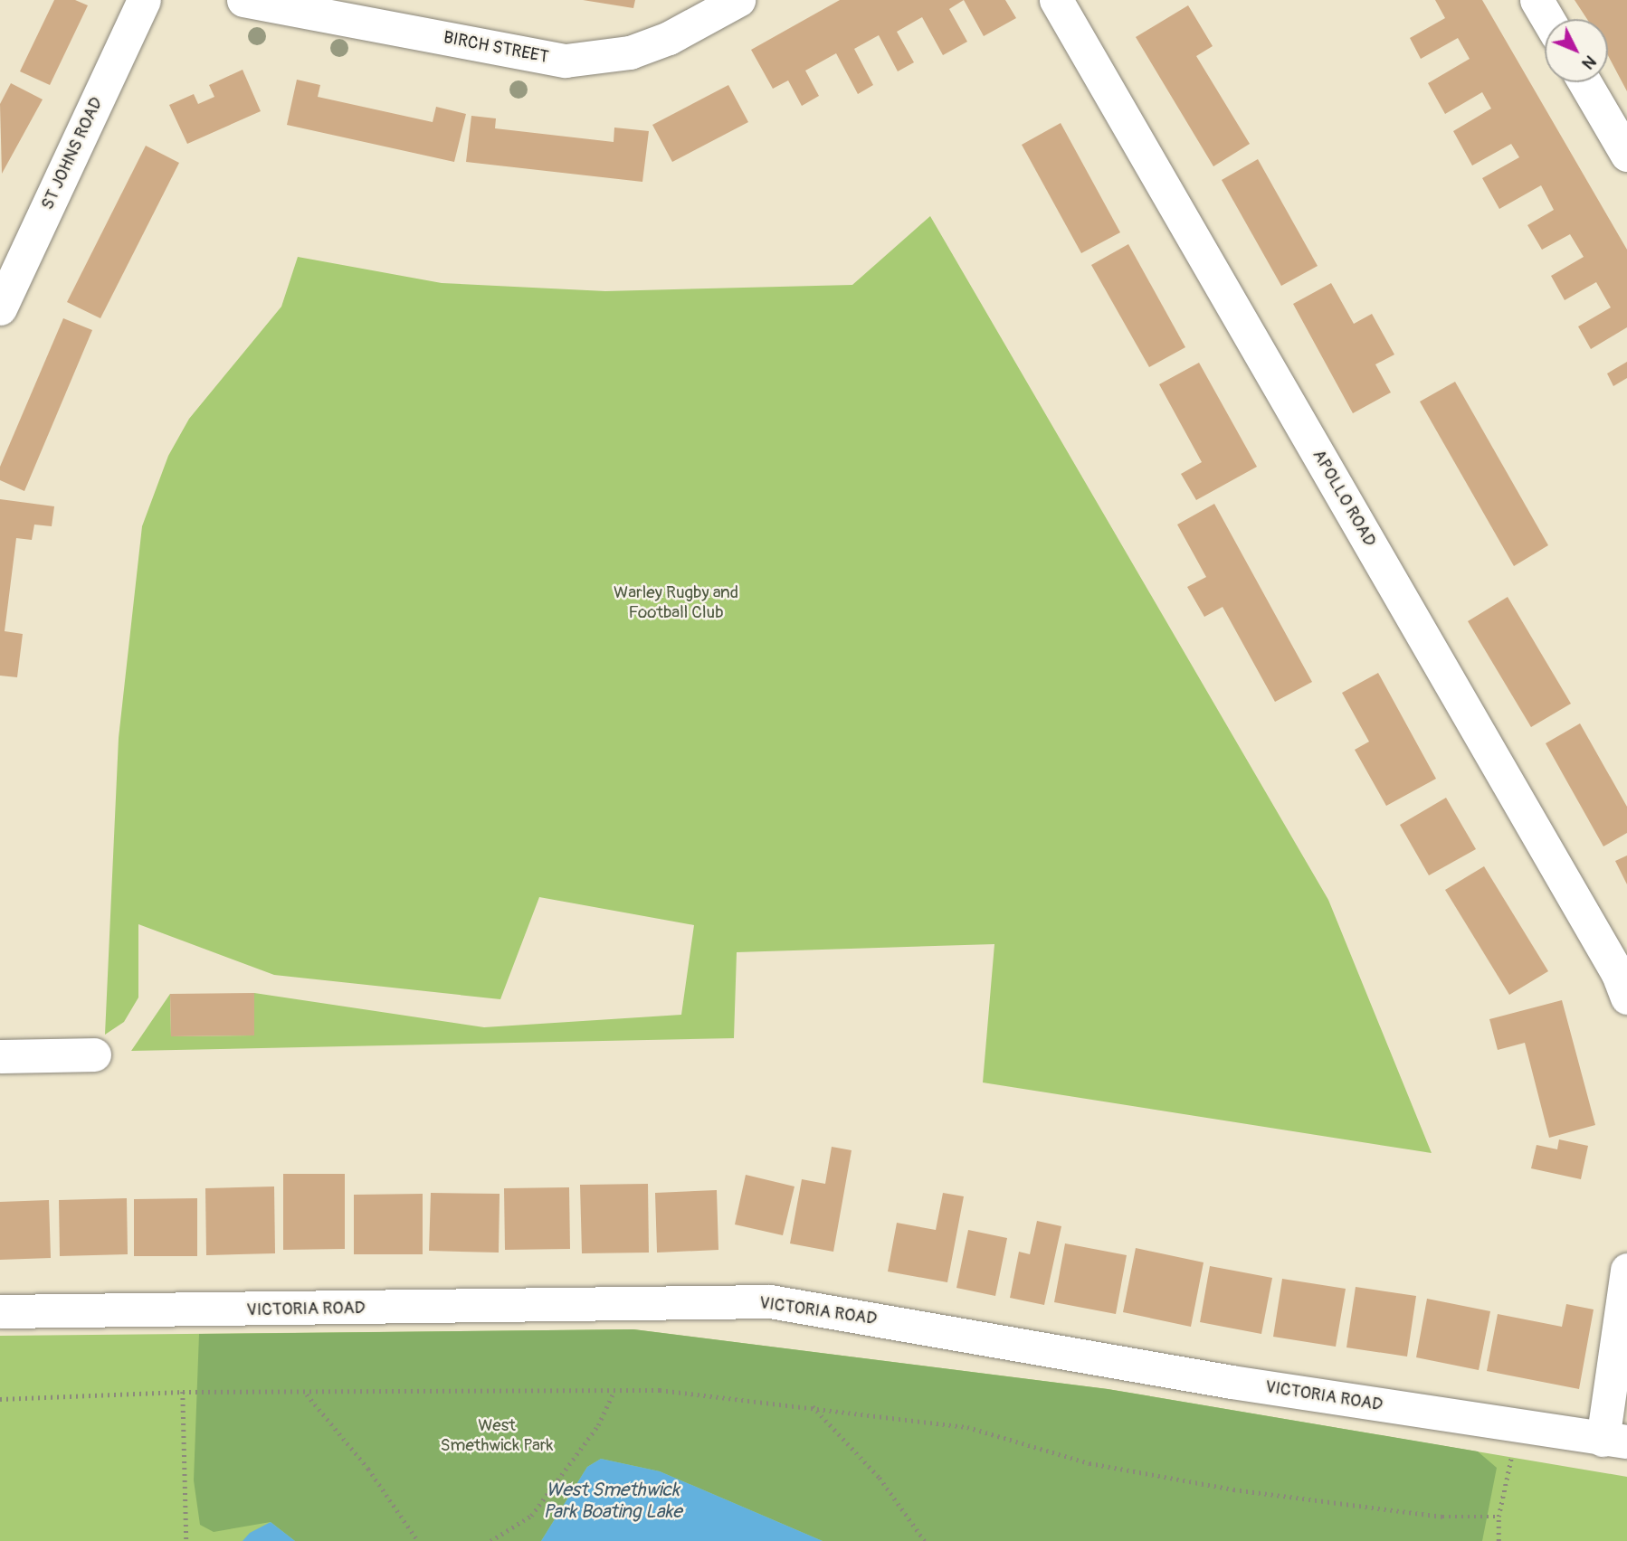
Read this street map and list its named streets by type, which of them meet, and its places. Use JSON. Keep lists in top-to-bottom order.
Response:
{
  "streets": {
    "street": [
      "BIRCH STREET",
      "ST JOHNS ROAD",
      "APOLLO ROAD",
      "VICTORIA ROAD"
    ]
  },
  "water": ["West Smethwick Park Boating Lake"],
  "parks": ["Warley Rugby and Football Club", "West Smethwick Park"],
  "north": "bottom right"
}
